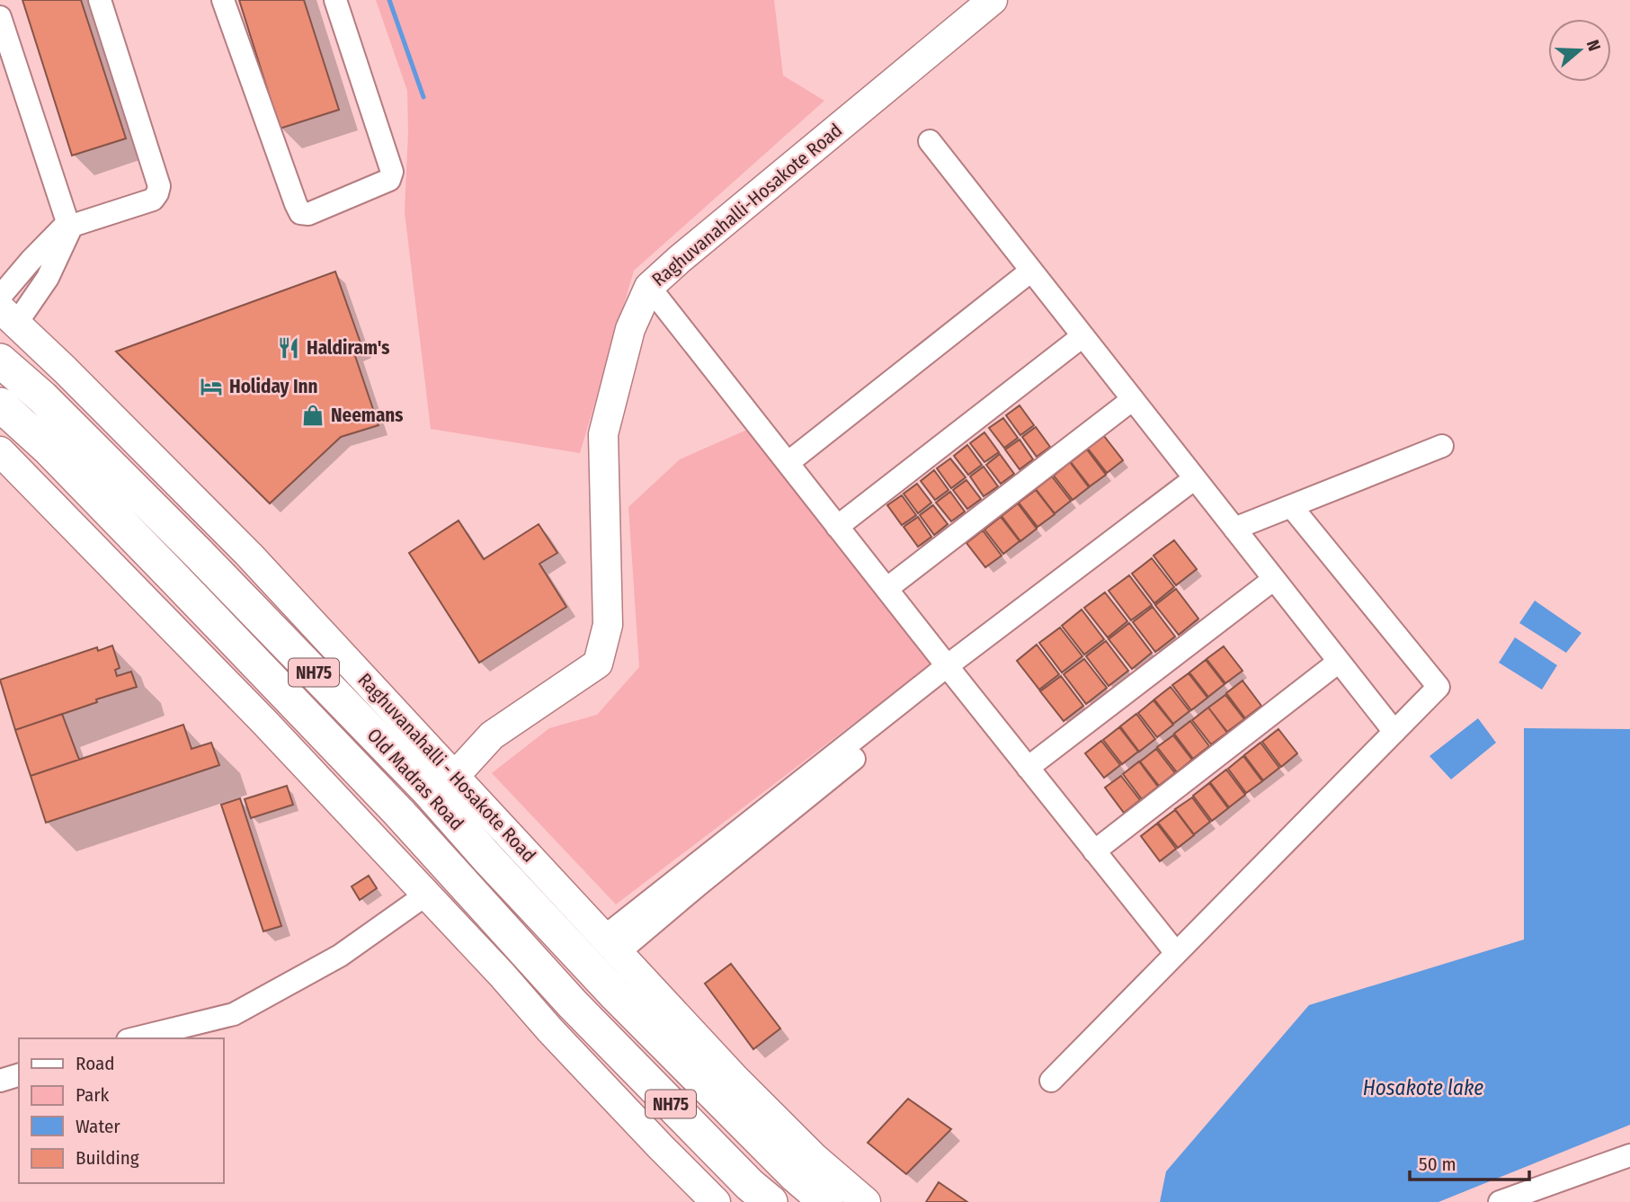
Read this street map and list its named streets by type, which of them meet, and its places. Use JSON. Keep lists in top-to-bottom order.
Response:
{
  "streets": {
    "highway": ["NH75", "Old Madras Road"],
    "main road": ["Raghuvanahalli-Hosakote Road", "Raghuvanahalli - Hosakote Road"]
  },
  "crossings": [
    ["Raghuvanahalli-Hosakote Road", "Raghuvanahalli - Hosakote Road"],
    ["Raghuvanahalli - Hosakote Road", "Old Madras Road"]
  ],
  "water": ["Hosakote lake"],
  "places": {
    "restaurant": ["Haldiram's"],
    "hotel": ["Holiday Inn"],
    "shop": ["Neemans"]
  },
  "legend": [
    "Road",
    "Park",
    "Water",
    "Building"
  ],
  "scale_bar": "50 m",
  "north": "right"
}
